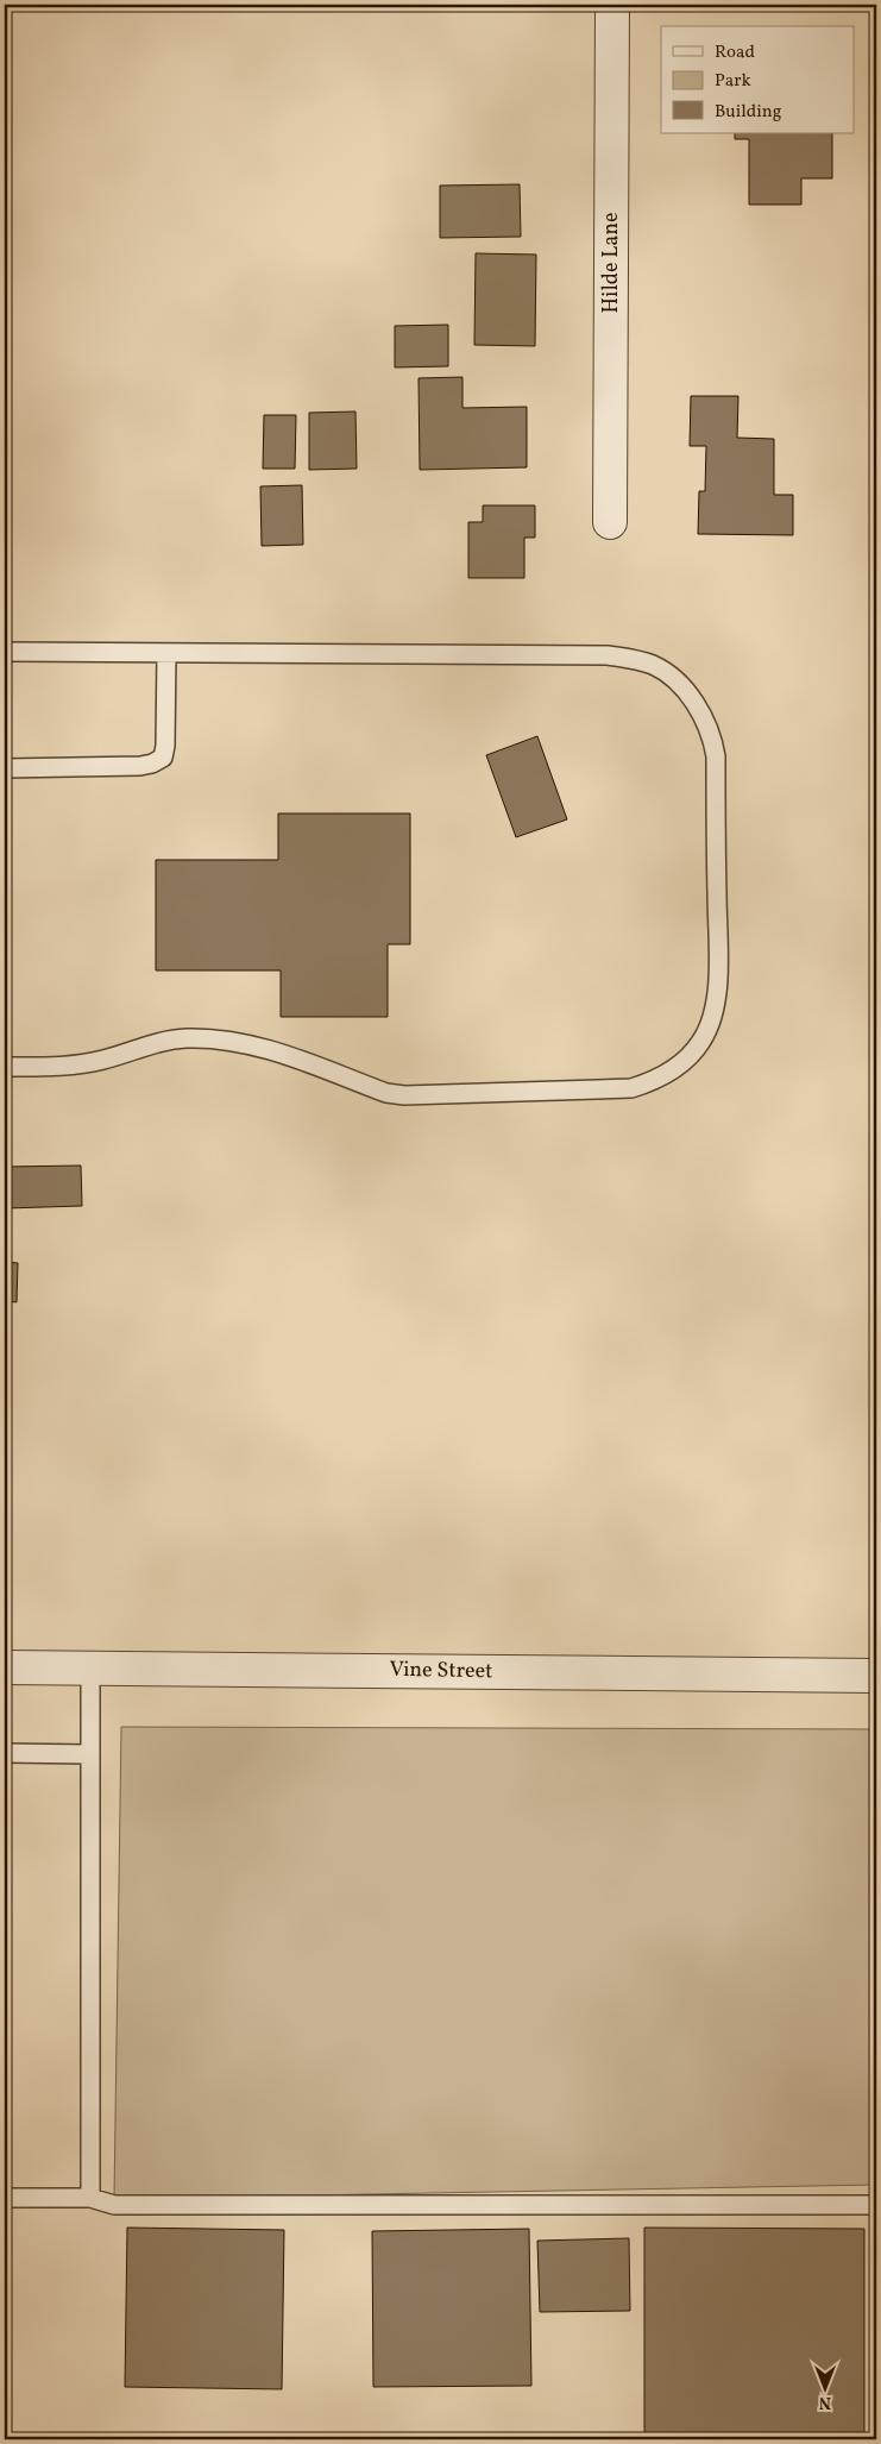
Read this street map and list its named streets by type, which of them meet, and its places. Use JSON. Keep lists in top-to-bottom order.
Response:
{
  "streets": {
    "street": ["Hilde Lane", "Vine Street"]
  },
  "legend": ["Road", "Park", "Building"],
  "north": "bottom"
}
